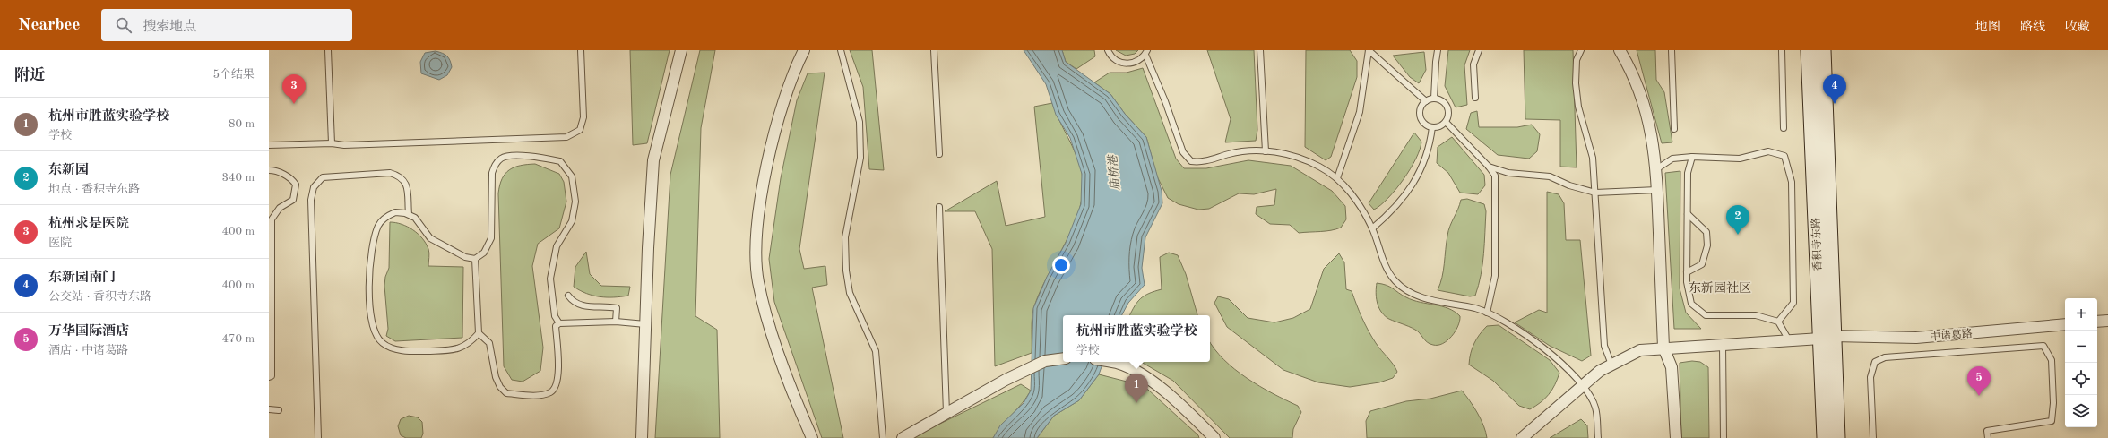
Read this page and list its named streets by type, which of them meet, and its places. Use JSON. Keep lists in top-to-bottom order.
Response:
{
  "streets": {
    "main road": ["香积寺东路"],
    "street": ["中诸葛路"]
  },
  "crossings": [
    ["香积寺东路", "中诸葛路"]
  ],
  "districts": ["东新园社区"],
  "water": ["庙桥港"],
  "page": {
    "header": "Nearbee",
    "search": "搜索地点",
    "nav": ["地图", "路线", "收藏"],
    "heading": ["附近", "5个结果"],
    "pins": [
      "3",
      "4",
      "2",
      "5",
      "1"
    ],
    "list": [
      {
        "mark": "1",
        "name": "杭州市胜蓝实验学校",
        "note": "学校",
        "value": "80 m"
      },
      {
        "mark": "2",
        "name": "东新园",
        "note": "地点 · 香积寺东路",
        "value": "340 m"
      },
      {
        "mark": "3",
        "name": "杭州求是医院",
        "note": "医院",
        "value": "400 m"
      },
      {
        "mark": "4",
        "name": "东新园南门",
        "note": "公交站 · 香积寺东路",
        "value": "400 m"
      },
      {
        "mark": "5",
        "name": "万华国际酒店",
        "note": "酒店 · 中诸葛路",
        "value": "470 m"
      }
    ],
    "map_buttons": ["+", "−"],
    "popup": ["杭州市胜蓝实验学校", "学校"]
  }
}
